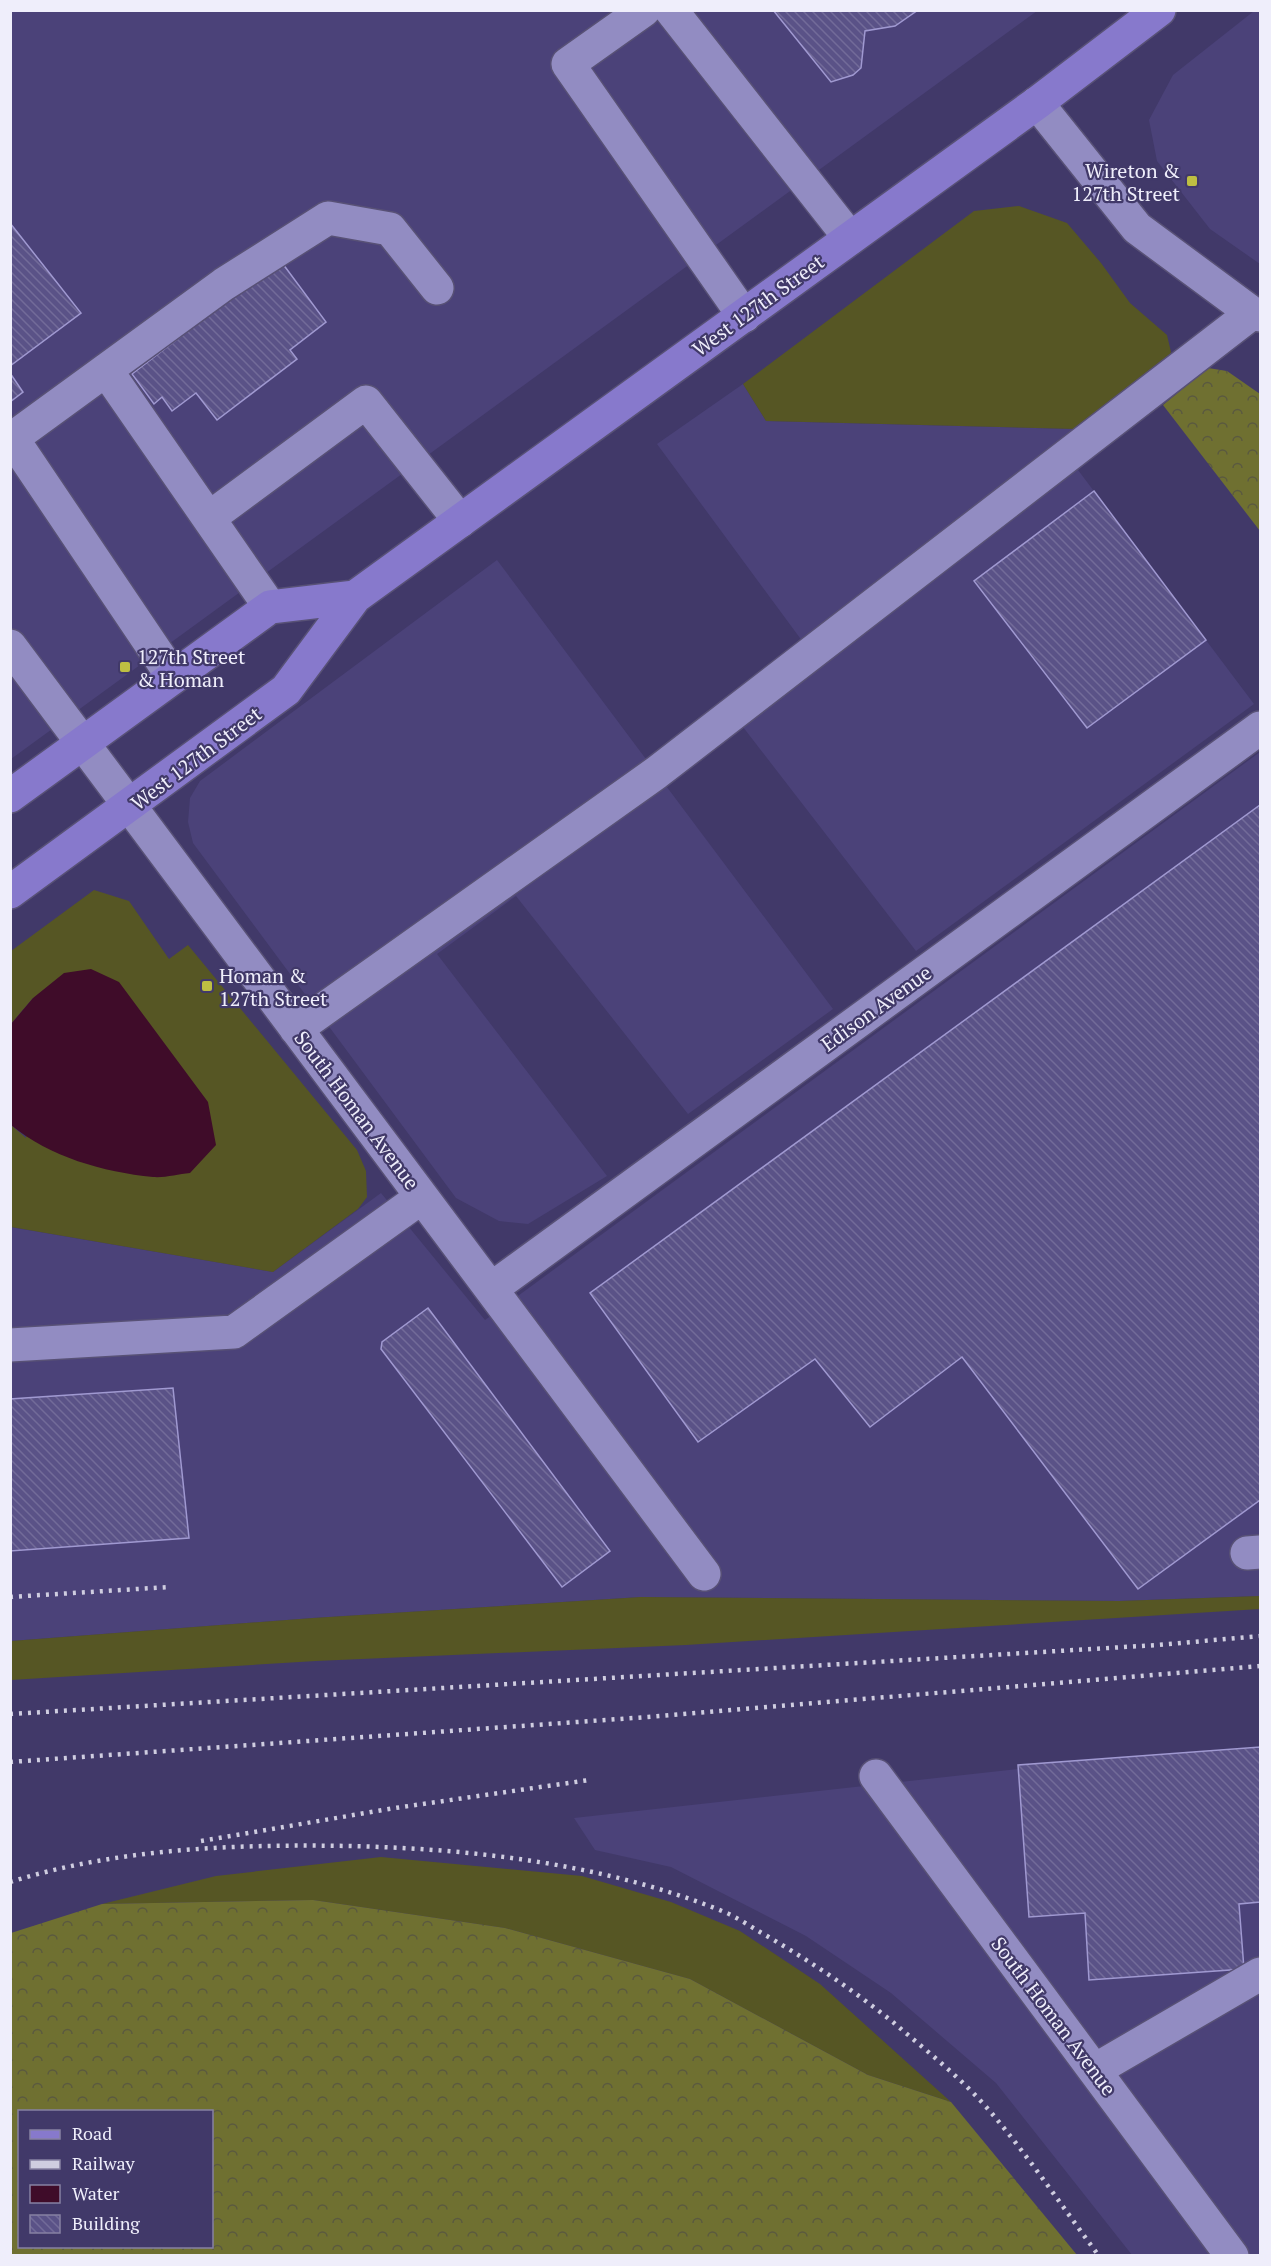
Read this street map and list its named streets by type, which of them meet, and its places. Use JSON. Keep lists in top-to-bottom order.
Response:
{
  "streets": {
    "main road": ["West 127th Street"],
    "street": ["Edison Avenue", "South Homan Avenue"]
  },
  "crossings": [
    ["West 127th Street", "South Homan Avenue"],
    ["Edison Avenue", "South Homan Avenue"]
  ],
  "places": {
    "transit": ["Wireton & 127th Street", "127th Street & Homan", "Homan & 127th Street"]
  },
  "legend": [
    "Road",
    "Railway",
    "Water",
    "Building"
  ]
}
